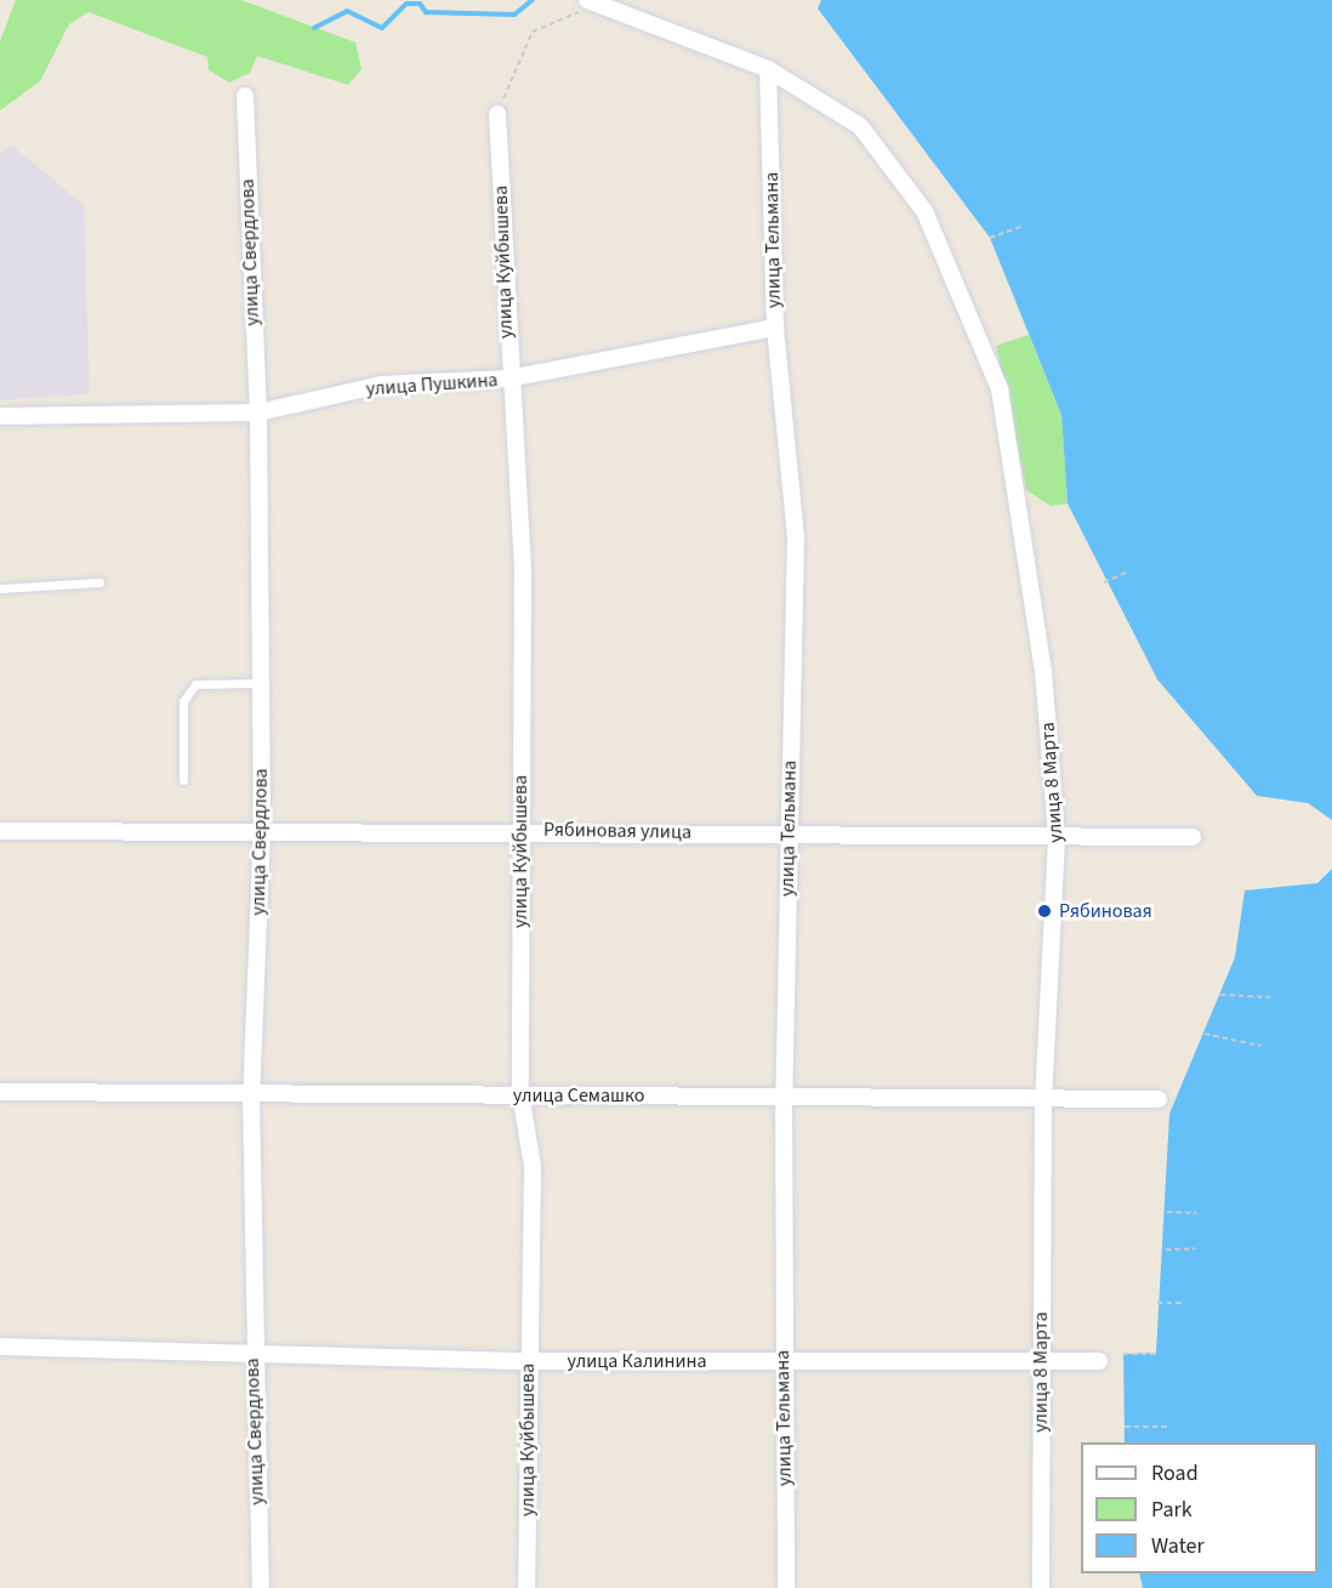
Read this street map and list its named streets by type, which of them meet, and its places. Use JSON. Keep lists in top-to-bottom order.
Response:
{
  "streets": {
    "street": [
      "улица Тельмана",
      "улица Свердлова",
      "улица Куйбышева",
      "улица Пушкина",
      "улица 8 Марта",
      "Рябиновая улица",
      "улица Семашко",
      "улица Калинина"
    ]
  },
  "crossings": [
    ["улица Тельмана", "улица Пушкина"],
    ["улица Тельмана", "улица 8 Марта"],
    ["улица Тельмана", "Рябиновая улица"],
    ["улица Тельмана", "улица Семашко"],
    ["улица Тельмана", "улица Калинина"],
    ["улица Свердлова", "улица Пушкина"],
    ["улица Свердлова", "Рябиновая улица"],
    ["улица Свердлова", "улица Семашко"],
    ["улица Свердлова", "улица Калинина"],
    ["улица Куйбышева", "улица Пушкина"],
    ["улица Куйбышева", "Рябиновая улица"],
    ["улица Куйбышева", "улица Семашко"],
    ["улица Куйбышева", "улица Калинина"],
    ["улица 8 Марта", "Рябиновая улица"],
    ["улица 8 Марта", "улица Семашко"],
    ["улица 8 Марта", "улица Калинина"]
  ],
  "places": ["Рябиновая"],
  "legend": ["Road", "Park", "Water"]
}
